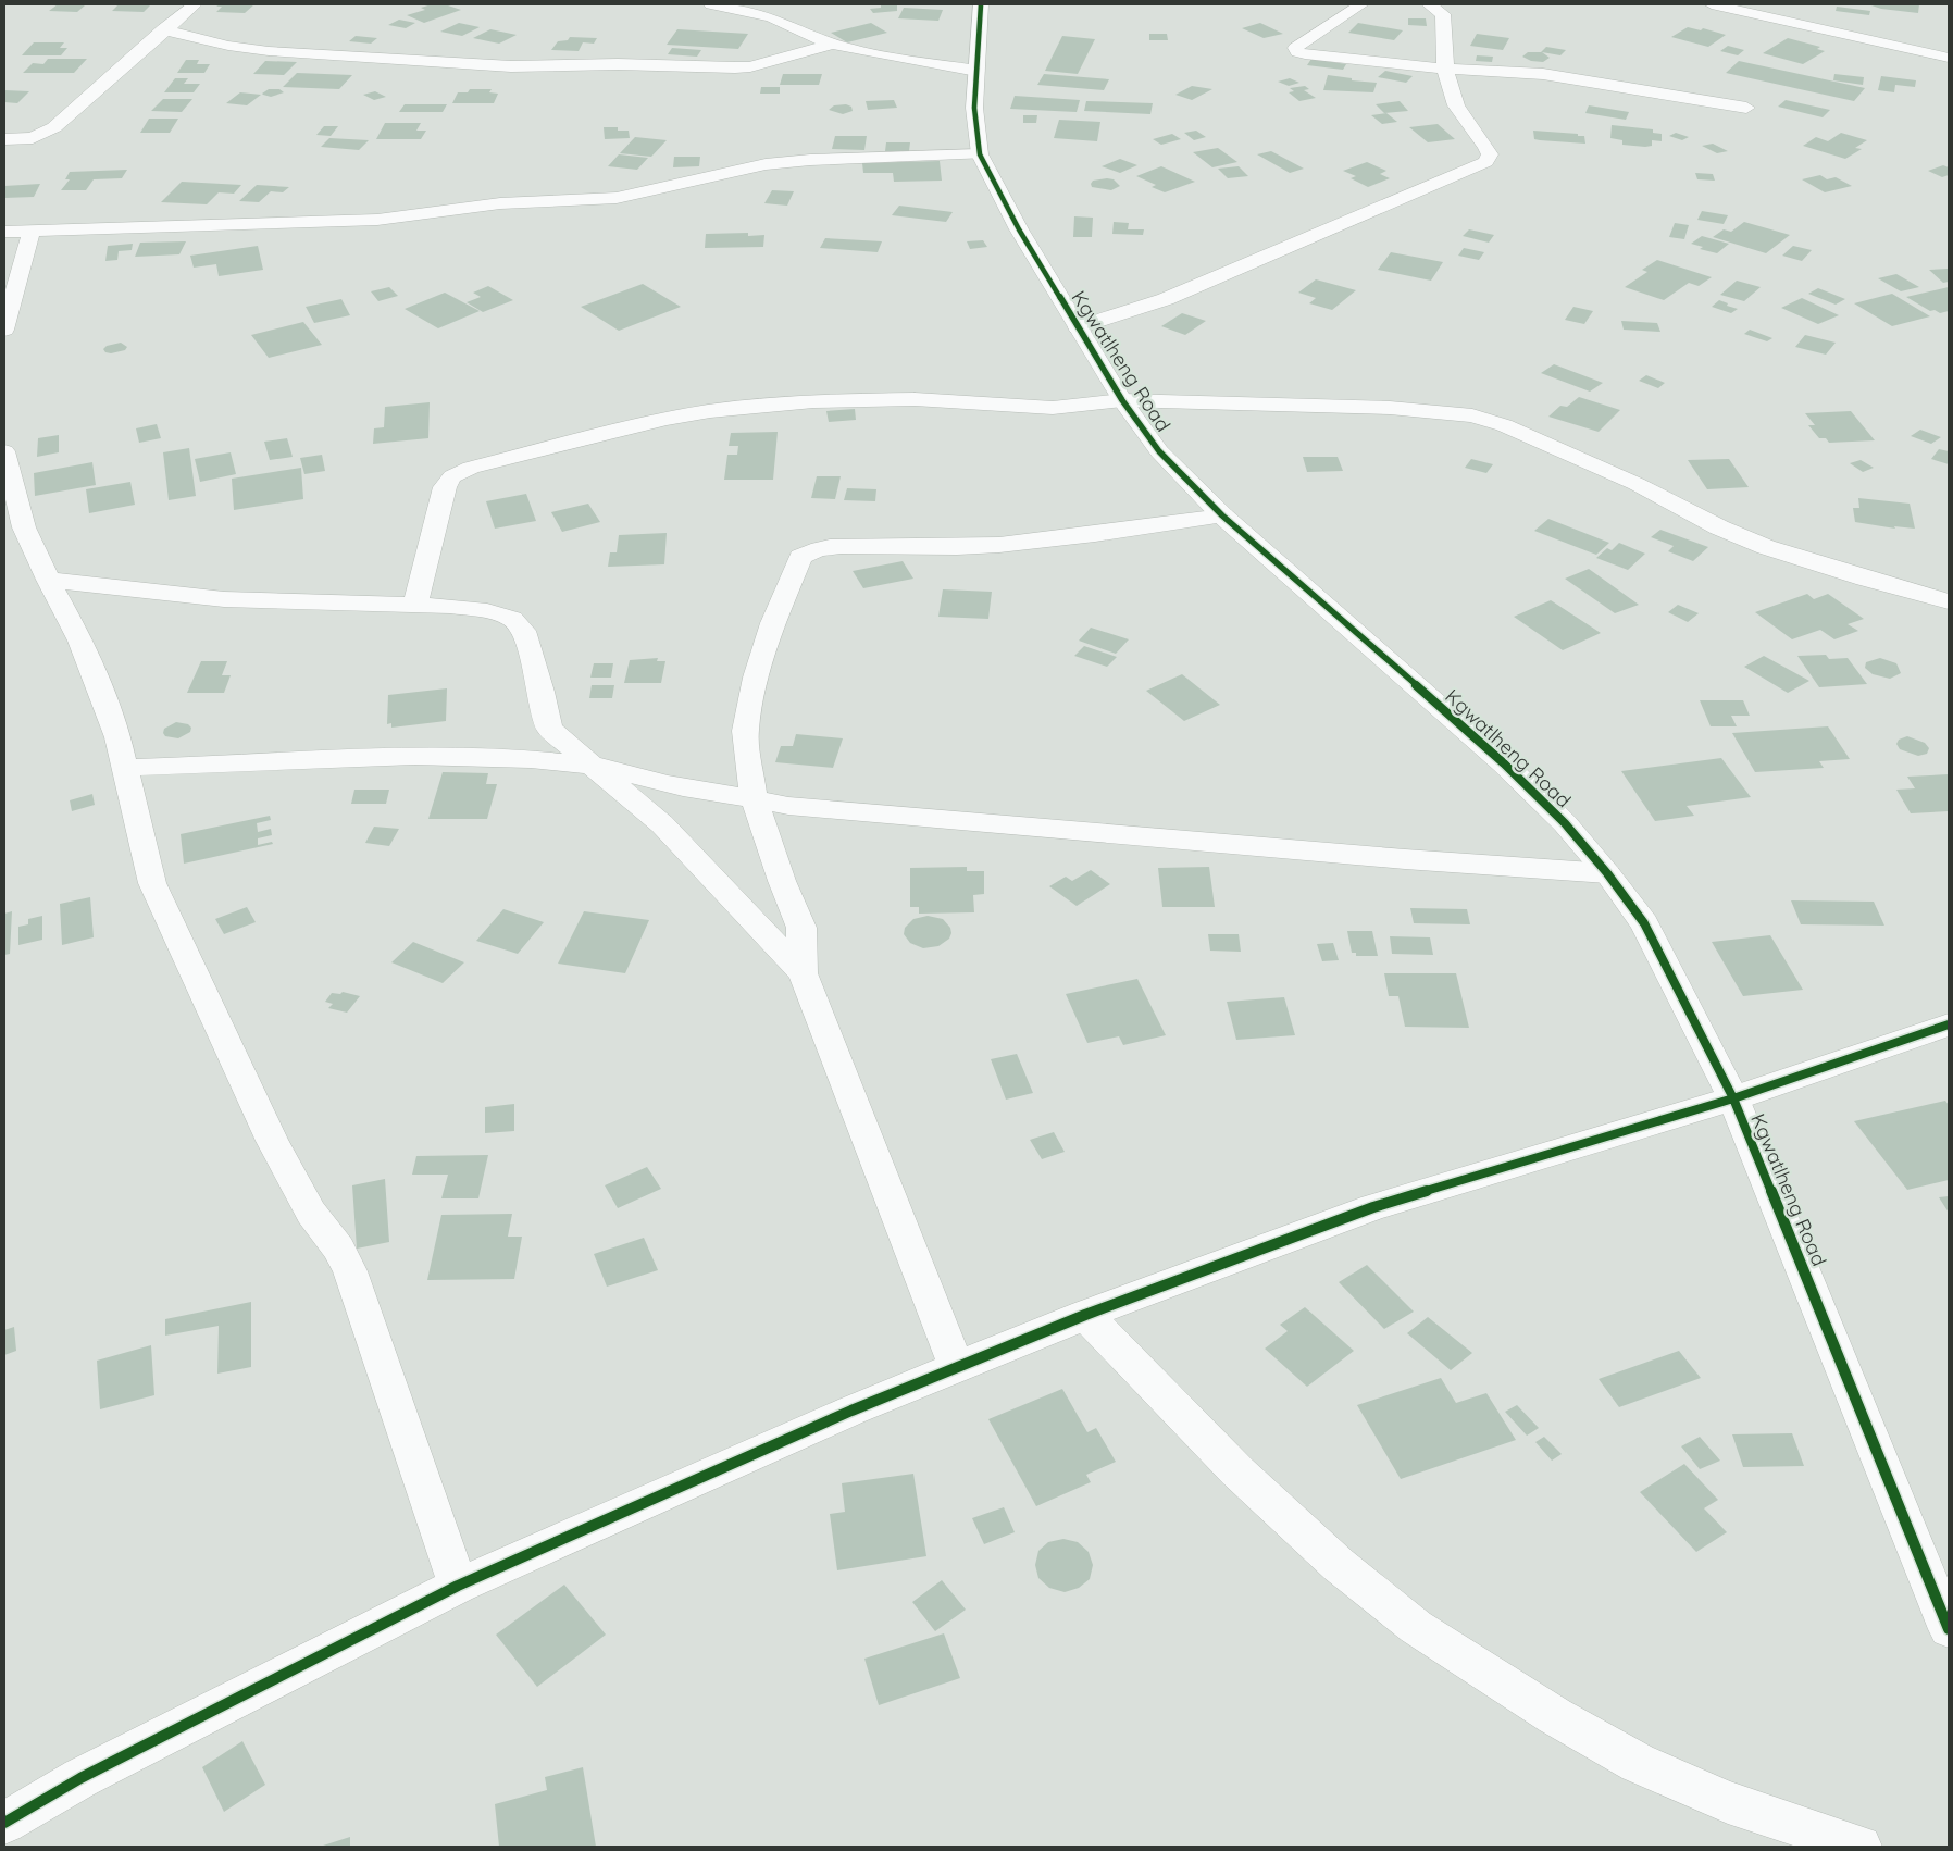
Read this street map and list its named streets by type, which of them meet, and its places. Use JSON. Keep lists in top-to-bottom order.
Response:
{
  "streets": {
    "street": ["Kgwatlheng Road"]
  }
}
